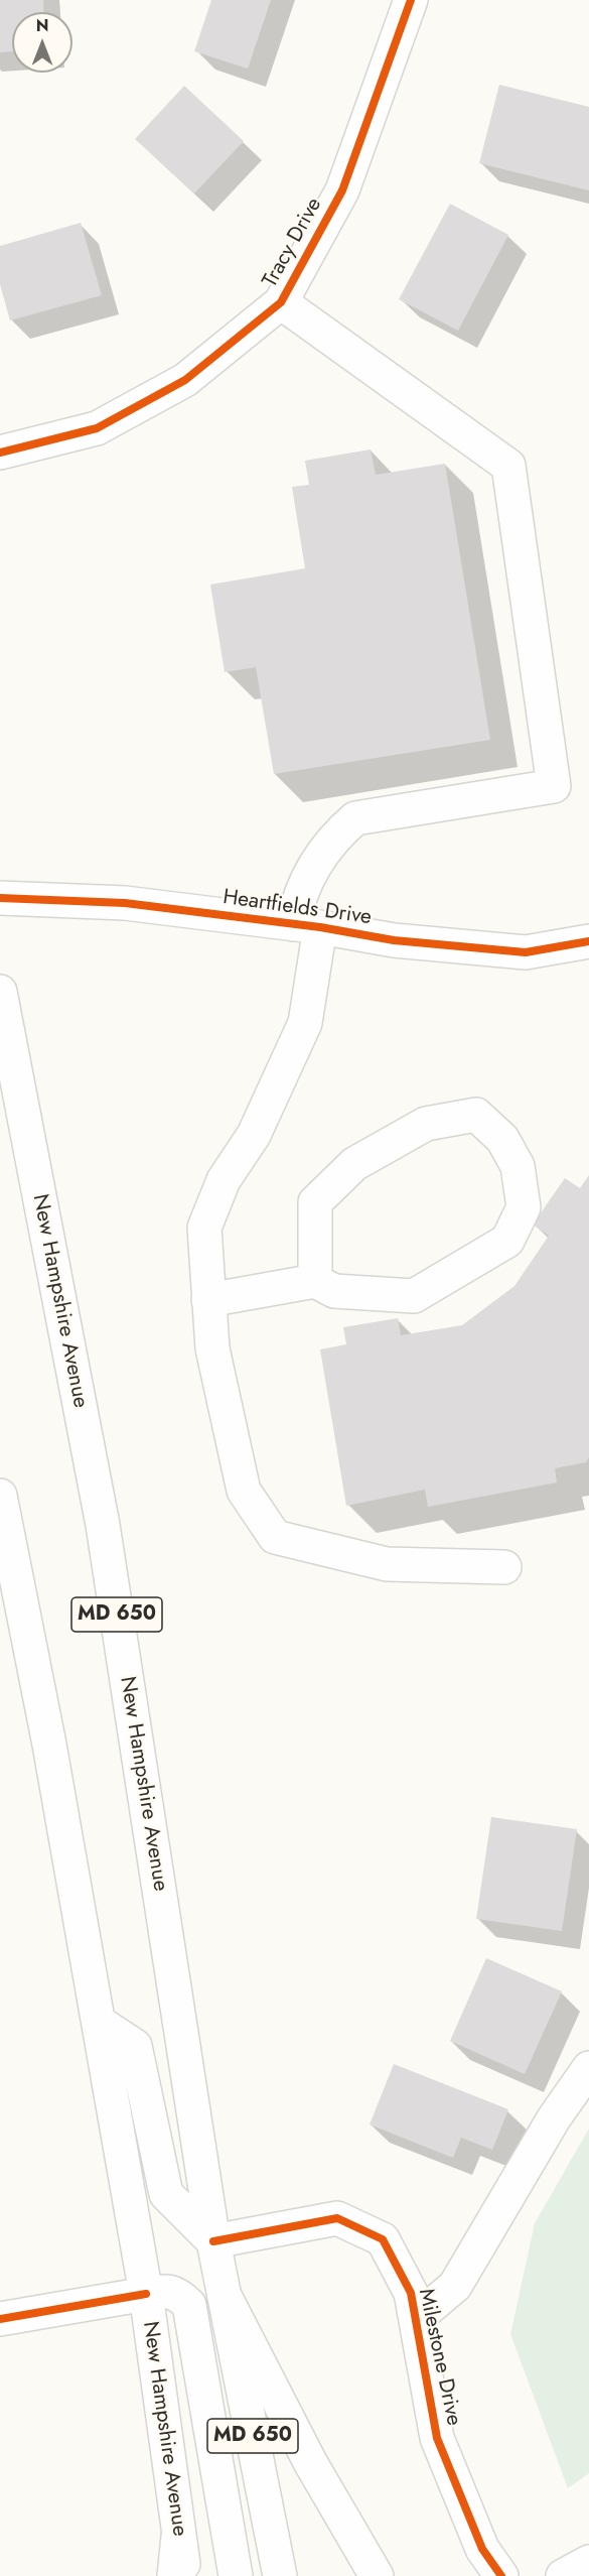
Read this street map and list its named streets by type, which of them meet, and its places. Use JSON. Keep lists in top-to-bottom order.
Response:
{
  "streets": {
    "main road": [
      "Tracy Drive",
      "Heartfields Drive",
      "New Hampshire Avenue",
      "MD 650",
      "Milestone Drive"
    ]
  },
  "crossings": [
    ["New Hampshire Avenue", "Milestone Drive"]
  ],
  "north": "top"
}
